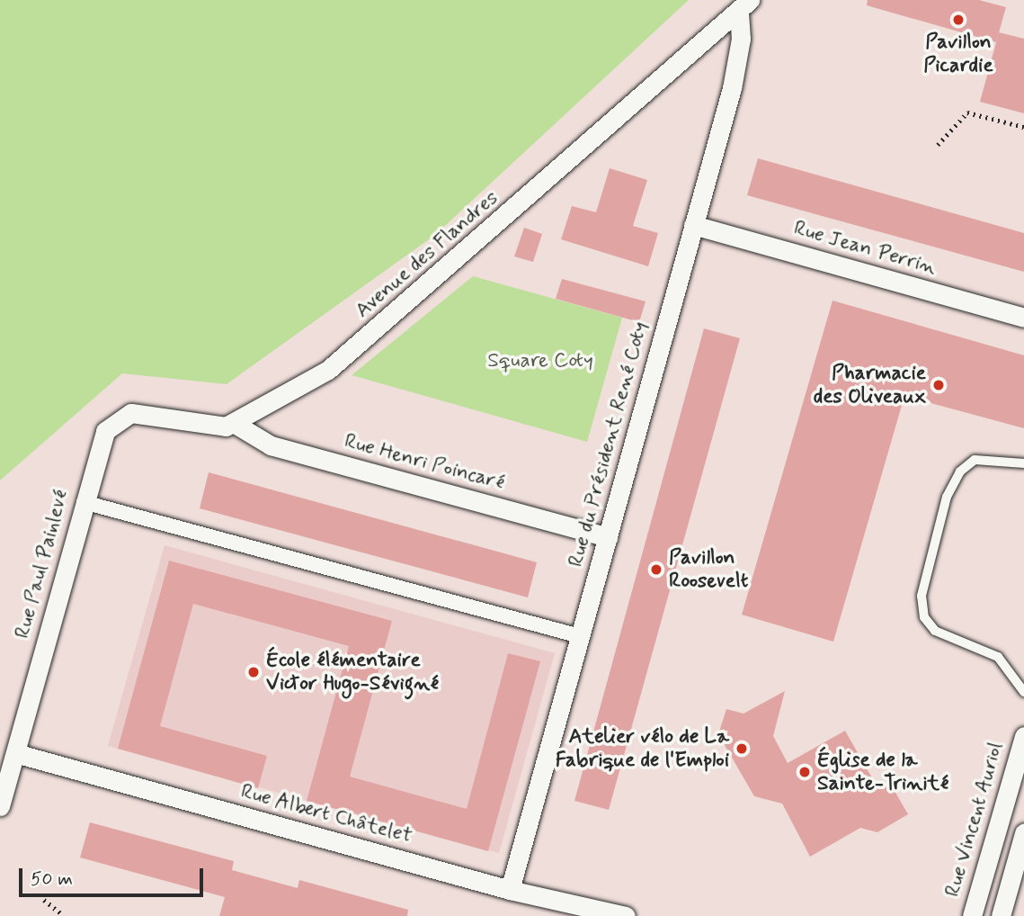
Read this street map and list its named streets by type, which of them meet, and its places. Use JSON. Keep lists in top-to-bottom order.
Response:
{
  "streets": {
    "street": [
      "Rue Jean Perrin",
      "Avenue des Flandres",
      "Rue du Président René Coty",
      "Rue Henri Poincaré",
      "Rue Paul Painlevé",
      "Rue Albert Châtelet",
      "Rue Vincent Auriol"
    ]
  },
  "crossings": [
    ["Rue Jean Perrin", "Rue du Président René Coty"],
    ["Avenue des Flandres", "Rue du Président René Coty"],
    ["Avenue des Flandres", "Rue Henri Poincaré"],
    ["Avenue des Flandres", "Rue Paul Painlevé"],
    ["Rue du Président René Coty", "Rue Henri Poincaré"],
    ["Rue du Président René Coty", "Rue Albert Châtelet"],
    ["Rue Paul Painlevé", "Rue Albert Châtelet"]
  ],
  "parks": ["Square Coty"],
  "places": [
    "Pavillon Picardie",
    "Pharmacie des Oliveaux",
    "Pavillon Roosevelt",
    "École élémentaire Victor Hugo-Sévigné",
    "Atelier vélo de La Fabrique de l'Emploi",
    "Église de la Sainte-Trinité"
  ],
  "scale_bar": "50 m"
}
